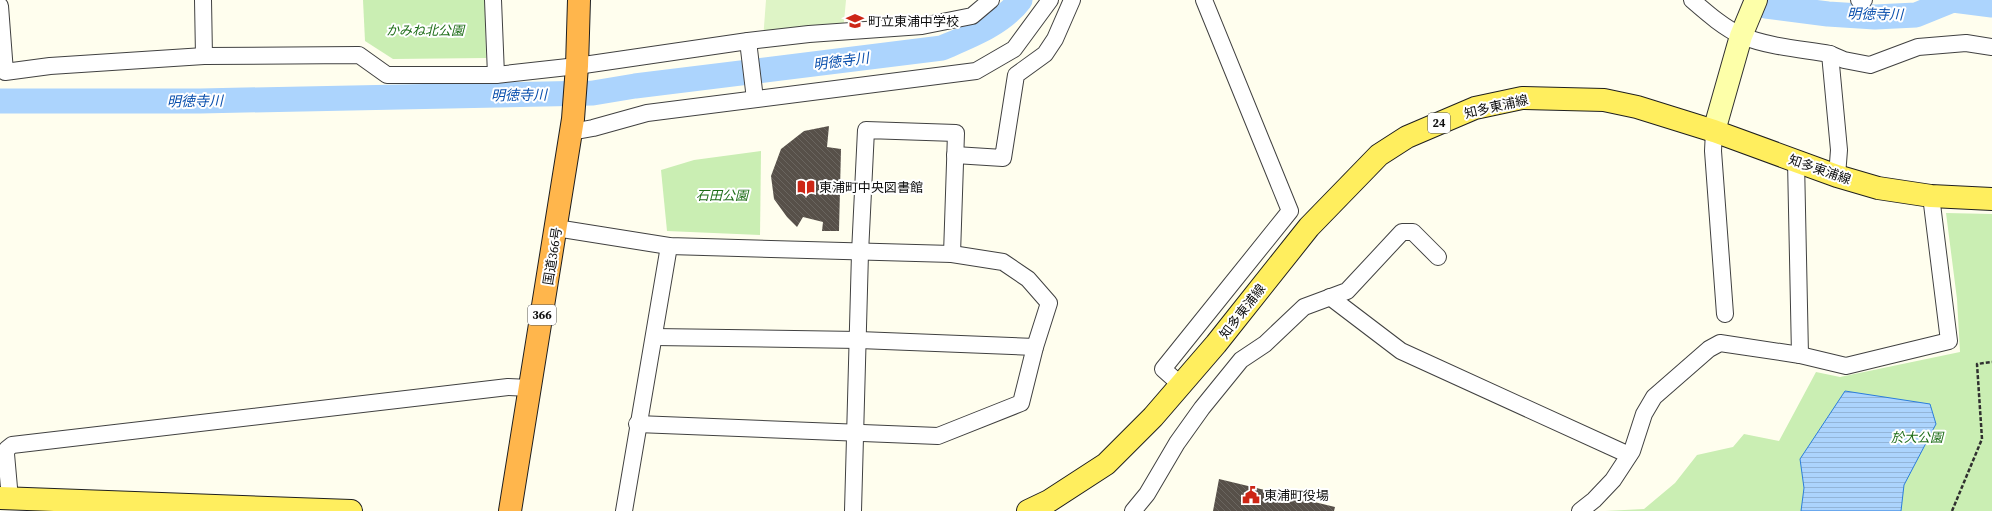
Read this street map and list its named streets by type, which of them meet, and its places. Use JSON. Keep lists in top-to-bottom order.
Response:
{
  "streets": {
    "highway": ["国道366号", "366"],
    "main road": ["知多東浦線", "24"]
  },
  "water": ["明徳寺川"],
  "parks": ["かみね北公園", "石田公園", "於大公園"],
  "places": {
    "school or university": ["町立東浦中学校"],
    "library": ["東浦町中央図書館"],
    "public building": ["東浦町役場"]
  }
}
